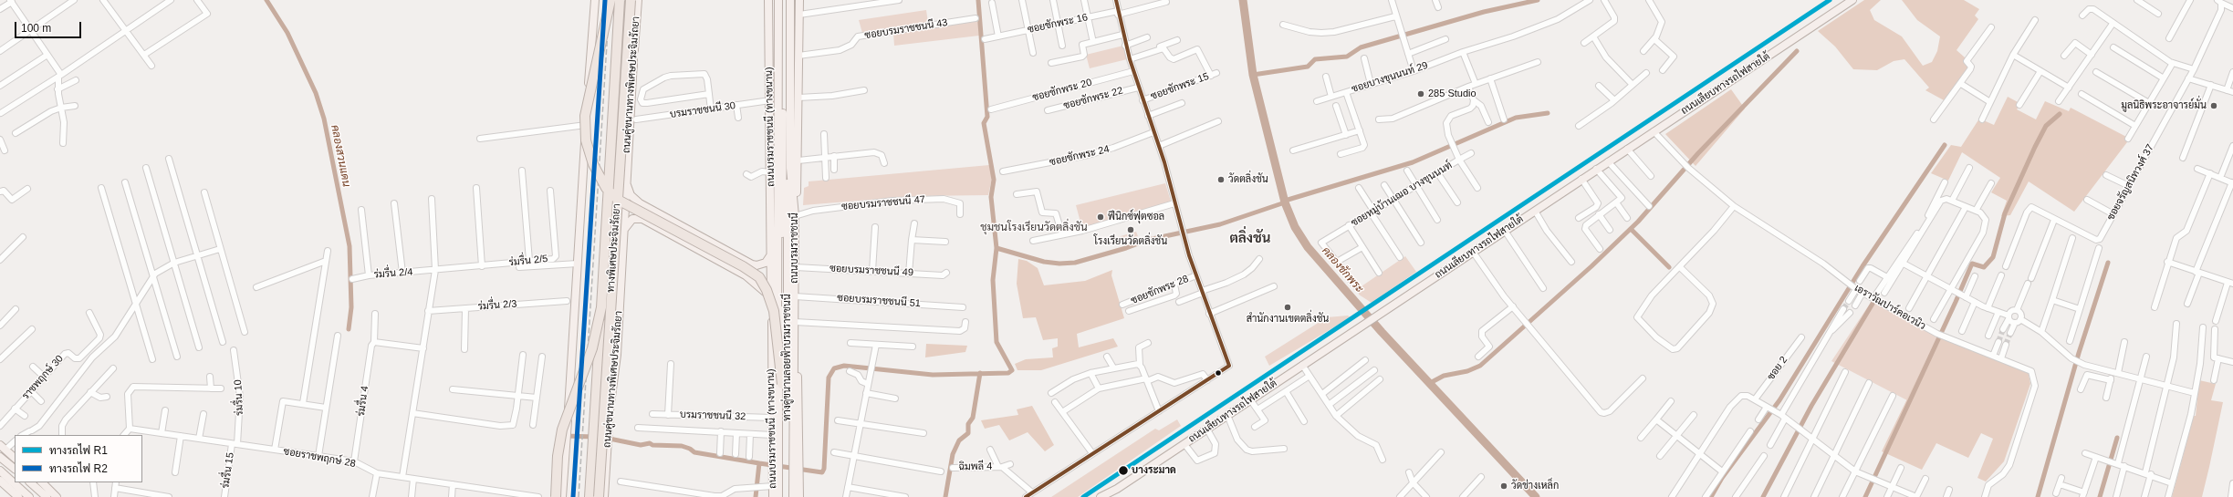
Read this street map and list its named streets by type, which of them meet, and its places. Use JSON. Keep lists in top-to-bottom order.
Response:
{
  "streets": {
    "highway": ["ทางพิเศษประจิมรัถยา"],
    "main road": [
      "ถนนเลียบทางรถไฟสายใต้",
      "ถนนคู่ขนานทางพิเศษประจิมรัถยา",
      "ถนนบรมราชชนนี (ทางขนาน)",
      "ถนนบรมราชชนนี",
      "ทางคู่ขนานลอยฟ้าบรมราชชนนี"
    ],
    "street": [
      "ซอยชักพระ 16",
      "ซอยบรมราชชนนี 43",
      "ซอยบางขุนนนท์ 29",
      "ซอยชักพระ 15",
      "ซอยชักพระ 20",
      "ซอยชักพระ 22",
      "บรมราชชนนี 30",
      "ซอยชักพระ 24",
      "ซอยจรัญสนิทวงศ์ 37",
      "ซอยหมู่บ้านเฌอ บางขุนนนท์",
      "ซอยบรมราชชนนี 47",
      "ร่มรื่น 2/5",
      "ซอยบรมราชชนนี 49",
      "ร่มรื่น 2/4",
      "ซอยชักพระ 28",
      "ซอยบรมราชชนนี 51",
      "ร่มรื่น 2/3",
      "เอราวัณปาร์คอเวนิว",
      "ซอย 2",
      "ราชพฤกษ์ 30",
      "ร่มรื่น 10",
      "ร่มรื่น 4",
      "บรมราชชนนี 32",
      "ซอยราชพฤกษ์ 28",
      "ฉิมพลี 4",
      "ร่มรื่น 15"
    ]
  },
  "crossings": [
    ["ถนนเลียบทางรถไฟสายใต้", "เอราวัณปาร์คอเวนิว"],
    ["บรมราชชนนี 30", "ถนนบรมราชชนนี (ทางขนาน)"],
    ["ถนนบรมราชชนนี (ทางขนาน)", "ถนนบรมราชชนนี"],
    ["ถนนบรมราชชนนี (ทางขนาน)", "บรมราชชนนี 32"],
    ["ซอยบรมราชชนนี 47", "ถนนบรมราชชนนี"],
    ["ถนนบรมราชชนนี", "ซอยบรมราชชนนี 49"],
    ["ถนนบรมราชชนนี", "ซอยบรมราชชนนี 51"],
    ["ถนนบรมราชชนนี", "ทางคู่ขนานลอยฟ้าบรมราชชนนี"],
    ["ร่มรื่น 2/5", "ร่มรื่น 2/4"],
    ["ร่มรื่น 10", "ซอยราชพฤกษ์ 28"],
    ["ร่มรื่น 10", "ร่มรื่น 15"],
    ["ร่มรื่น 4", "ซอยราชพฤกษ์ 28"],
    ["ซอยราชพฤกษ์ 28", "ร่มรื่น 15"]
  ],
  "districts": ["ชุมชนโรงเรียนวัดตลิ่งชัน", "ตลิ่งชัน"],
  "water": ["คลองสวนแดน", "คลองชักพระ"],
  "places": [
    "285 Studio",
    "มูลนิธิพระอาจารย์มั่น",
    "วัดตลิ่งชัน",
    "ฟีนิกซ์ฟุตซอล",
    "โรงเรียนวัดตลิ่งชัน",
    "สำนักงานเขตตลิ่งชัน",
    "บางระมาด",
    "วัดช่างเหล็ก"
  ],
  "lines": ["rail line R1", "rail line R2"],
  "legend": ["ทางรถไฟ R1", "ทางรถไฟ R2"],
  "scale_bar": "100 m"
}
